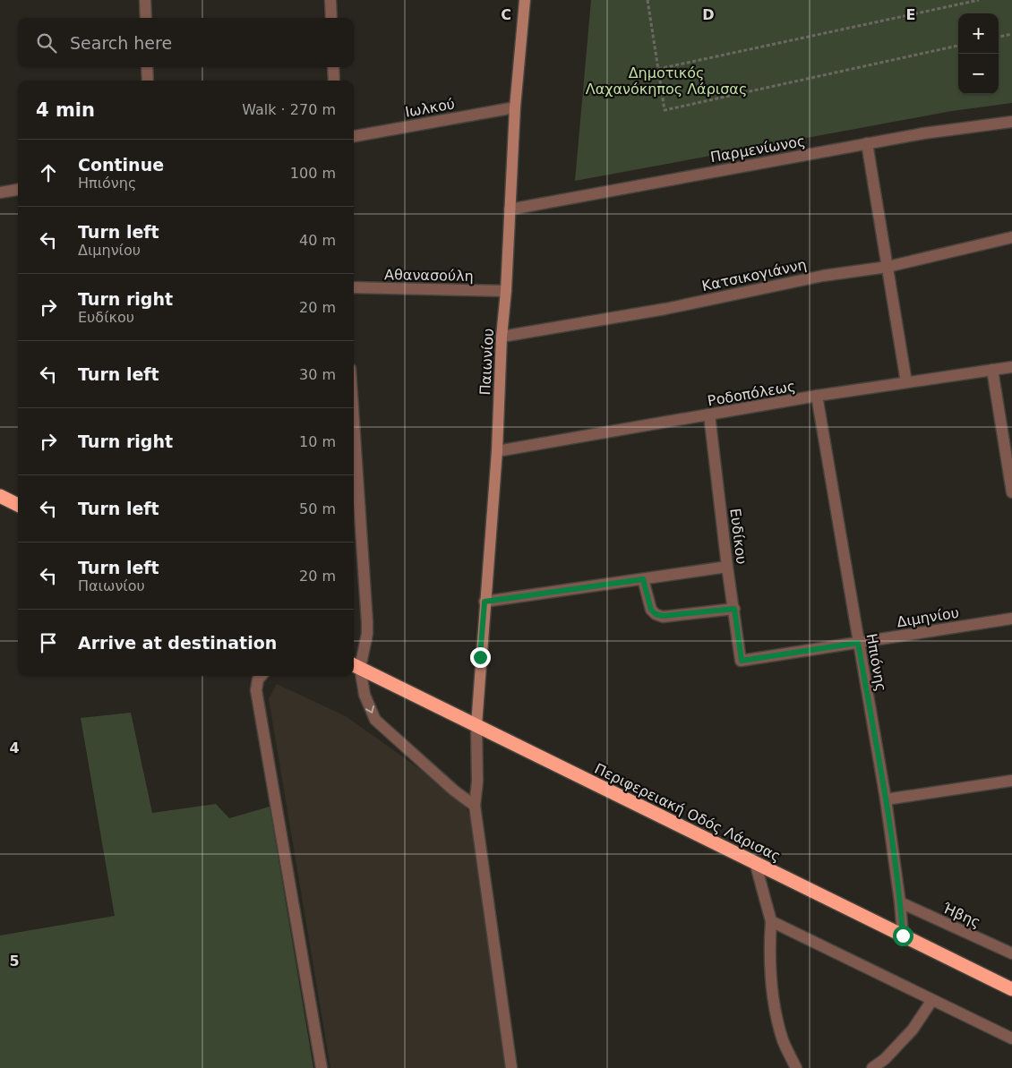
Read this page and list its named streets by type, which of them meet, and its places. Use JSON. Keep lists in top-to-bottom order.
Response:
{
  "streets": {
    "highway": ["Περιφερειακή Οδός Λάρισας"],
    "street": [
      "Ιωλκού",
      "Παρμενίωνος",
      "Αθανασούλη",
      "Κατσικογιάννη",
      "Παιωνίου",
      "Ροδοπόλεως",
      "Ευδίκου",
      "Διμηνίου",
      "Ηπιόνης",
      "Ήβης"
    ]
  },
  "crossings": [
    ["Ιωλκού", "Παιωνίου"],
    ["Παρμενίωνος", "Παιωνίου"],
    ["Αθανασούλη", "Παιωνίου"],
    ["Κατσικογιάννη", "Παιωνίου"],
    ["Παιωνίου", "Ροδοπόλεως"],
    ["Παιωνίου", "Περιφερειακή Οδός Λάρισας"],
    ["Ροδοπόλεως", "Ευδίκου"],
    ["Ροδοπόλεως", "Ηπιόνης"],
    ["Ευδίκου", "Διμηνίου"],
    ["Διμηνίου", "Ηπιόνης"],
    ["Ηπιόνης", "Περιφερειακή Οδός Λάρισας"],
    ["Ηπιόνης", "Ήβης"]
  ],
  "parks": ["Δημοτικός Λαχανόκηπος Λάρισας"],
  "page": {
    "map_buttons": ["+", "−"],
    "search": "Search here",
    "heading": ["4 min", "Walk · 270 m"],
    "list": [
      ["Continue", "Ηπιόνης", "100 m"],
      ["Turn left", "Διμηνίου", "40 m"],
      ["Turn right", "Ευδίκου", "20 m"],
      ["Turn left", "30 m"],
      ["Turn right", "10 m"],
      ["Turn left", "50 m"],
      ["Turn left", "Παιωνίου", "20 m"],
      "Arrive at destination"
    ]
  },
  "grid": {
    "columns": ["C", "D", "E"],
    "rows": ["4", "5"]
  }
}
